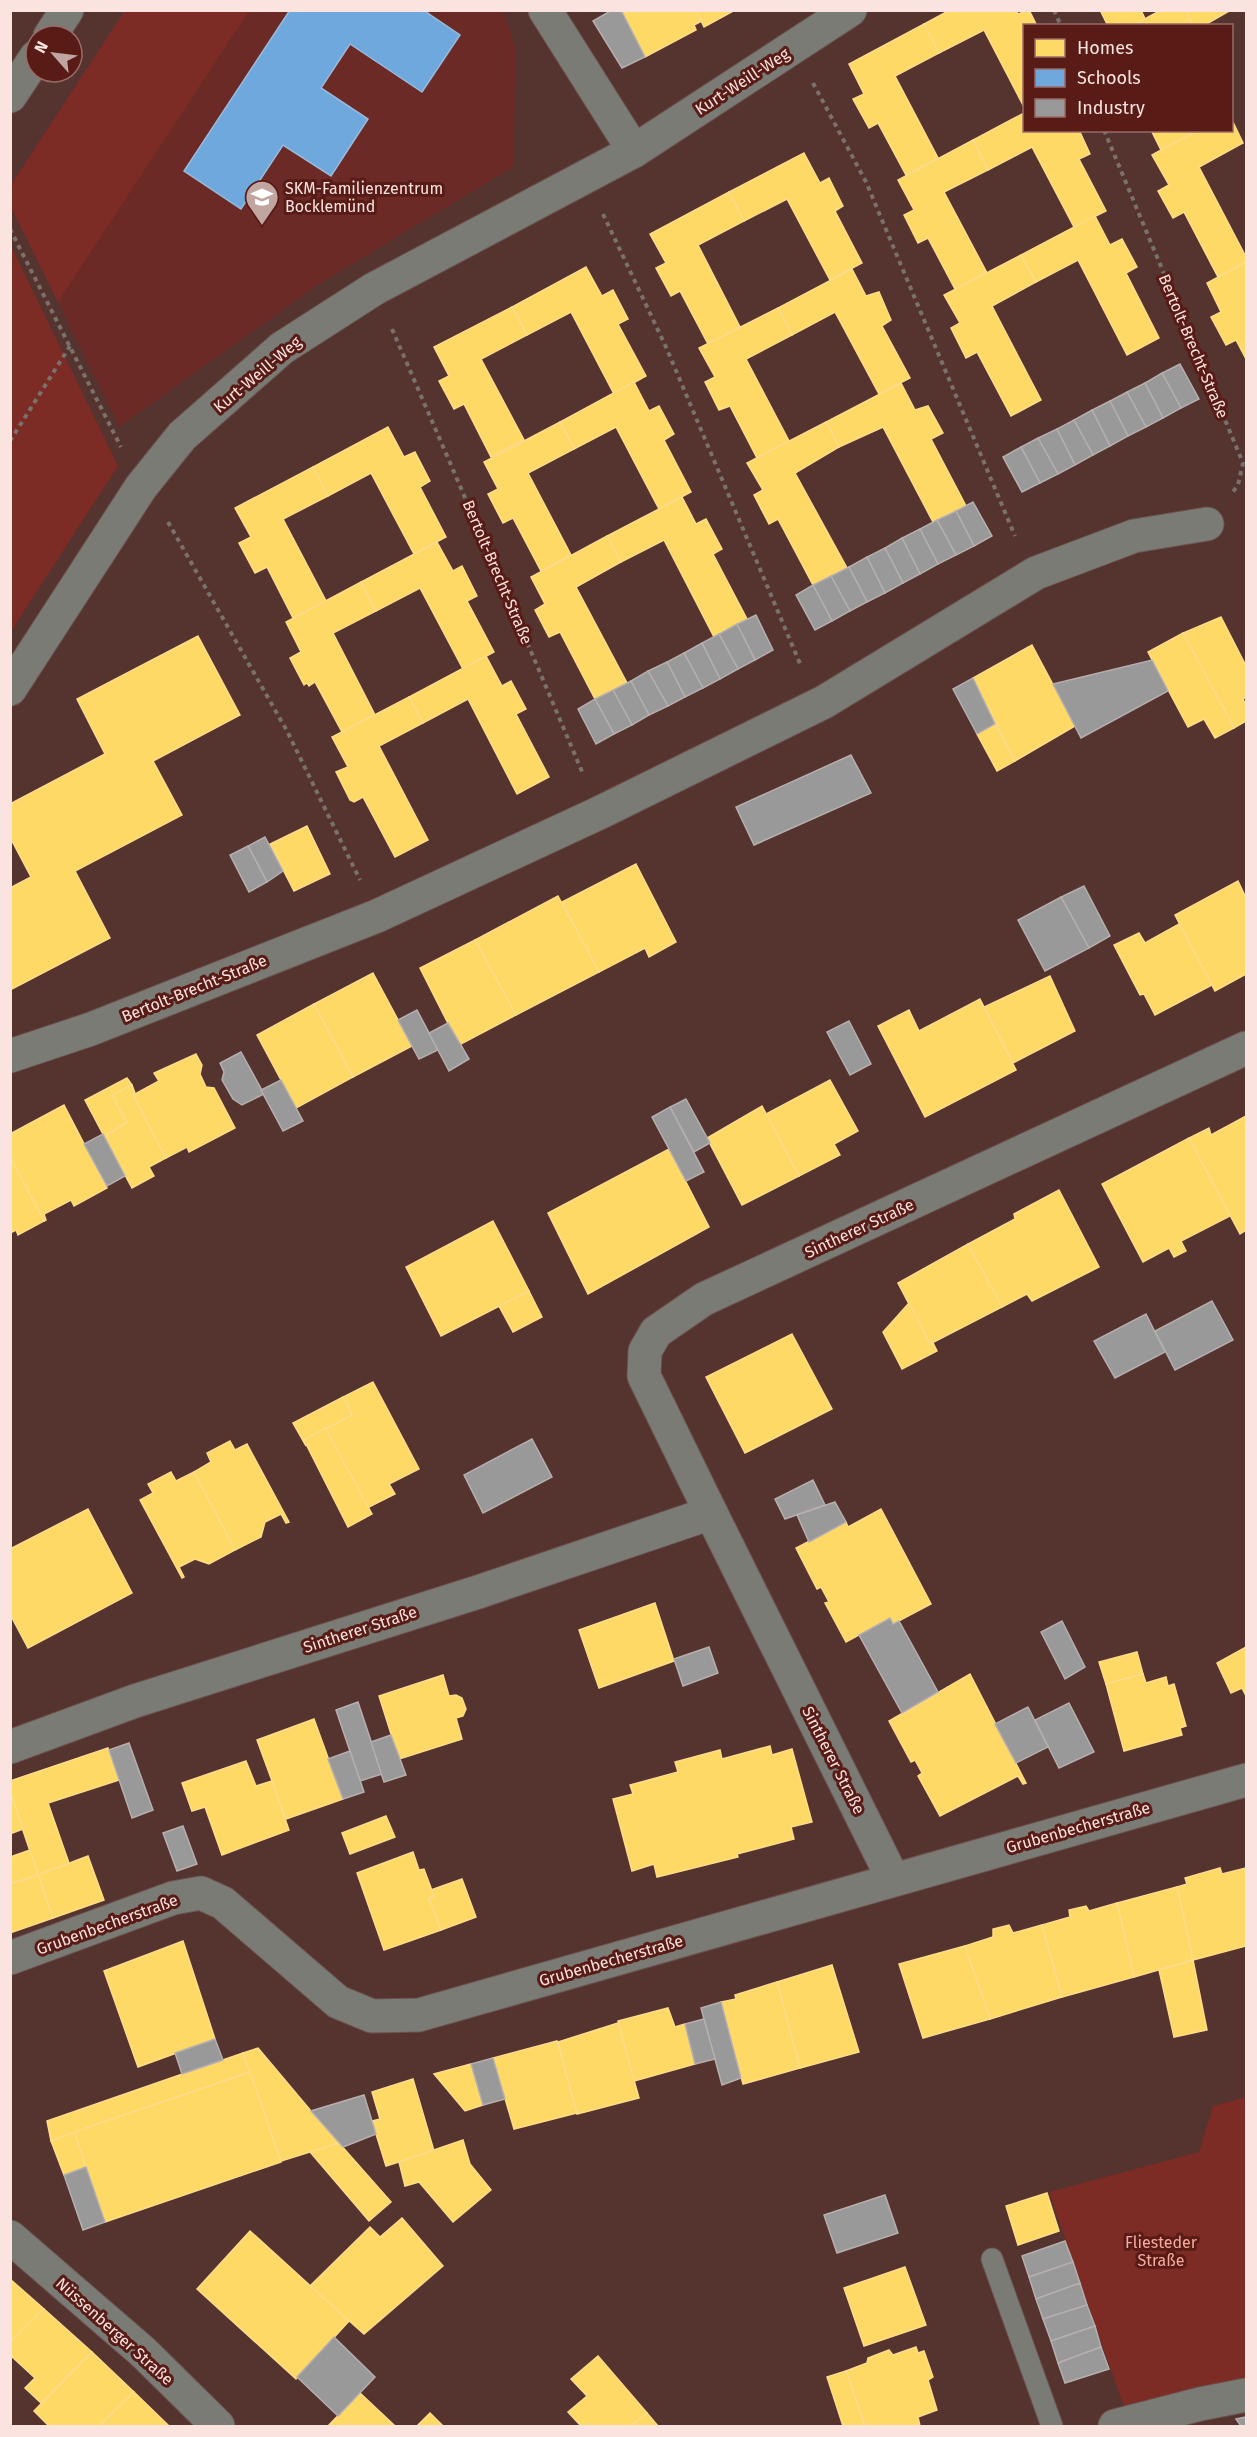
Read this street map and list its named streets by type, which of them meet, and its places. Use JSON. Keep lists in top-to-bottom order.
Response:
{
  "streets": {
    "street": [
      "Kurt-Weill-Weg",
      "Bertolt-Brecht-Straße",
      "Sintherer Straße",
      "Grubenbecherstraße",
      "Nüssenberger Straße"
    ]
  },
  "crossings": [
    ["Sintherer Straße", "Grubenbecherstraße"]
  ],
  "parks": ["Fliesteder Straße"],
  "places": {
    "school or university": ["SKM-Familienzentrum Bocklemünd"]
  },
  "legend": ["Homes", "Schools", "Industry"],
  "north": "top left"
}
